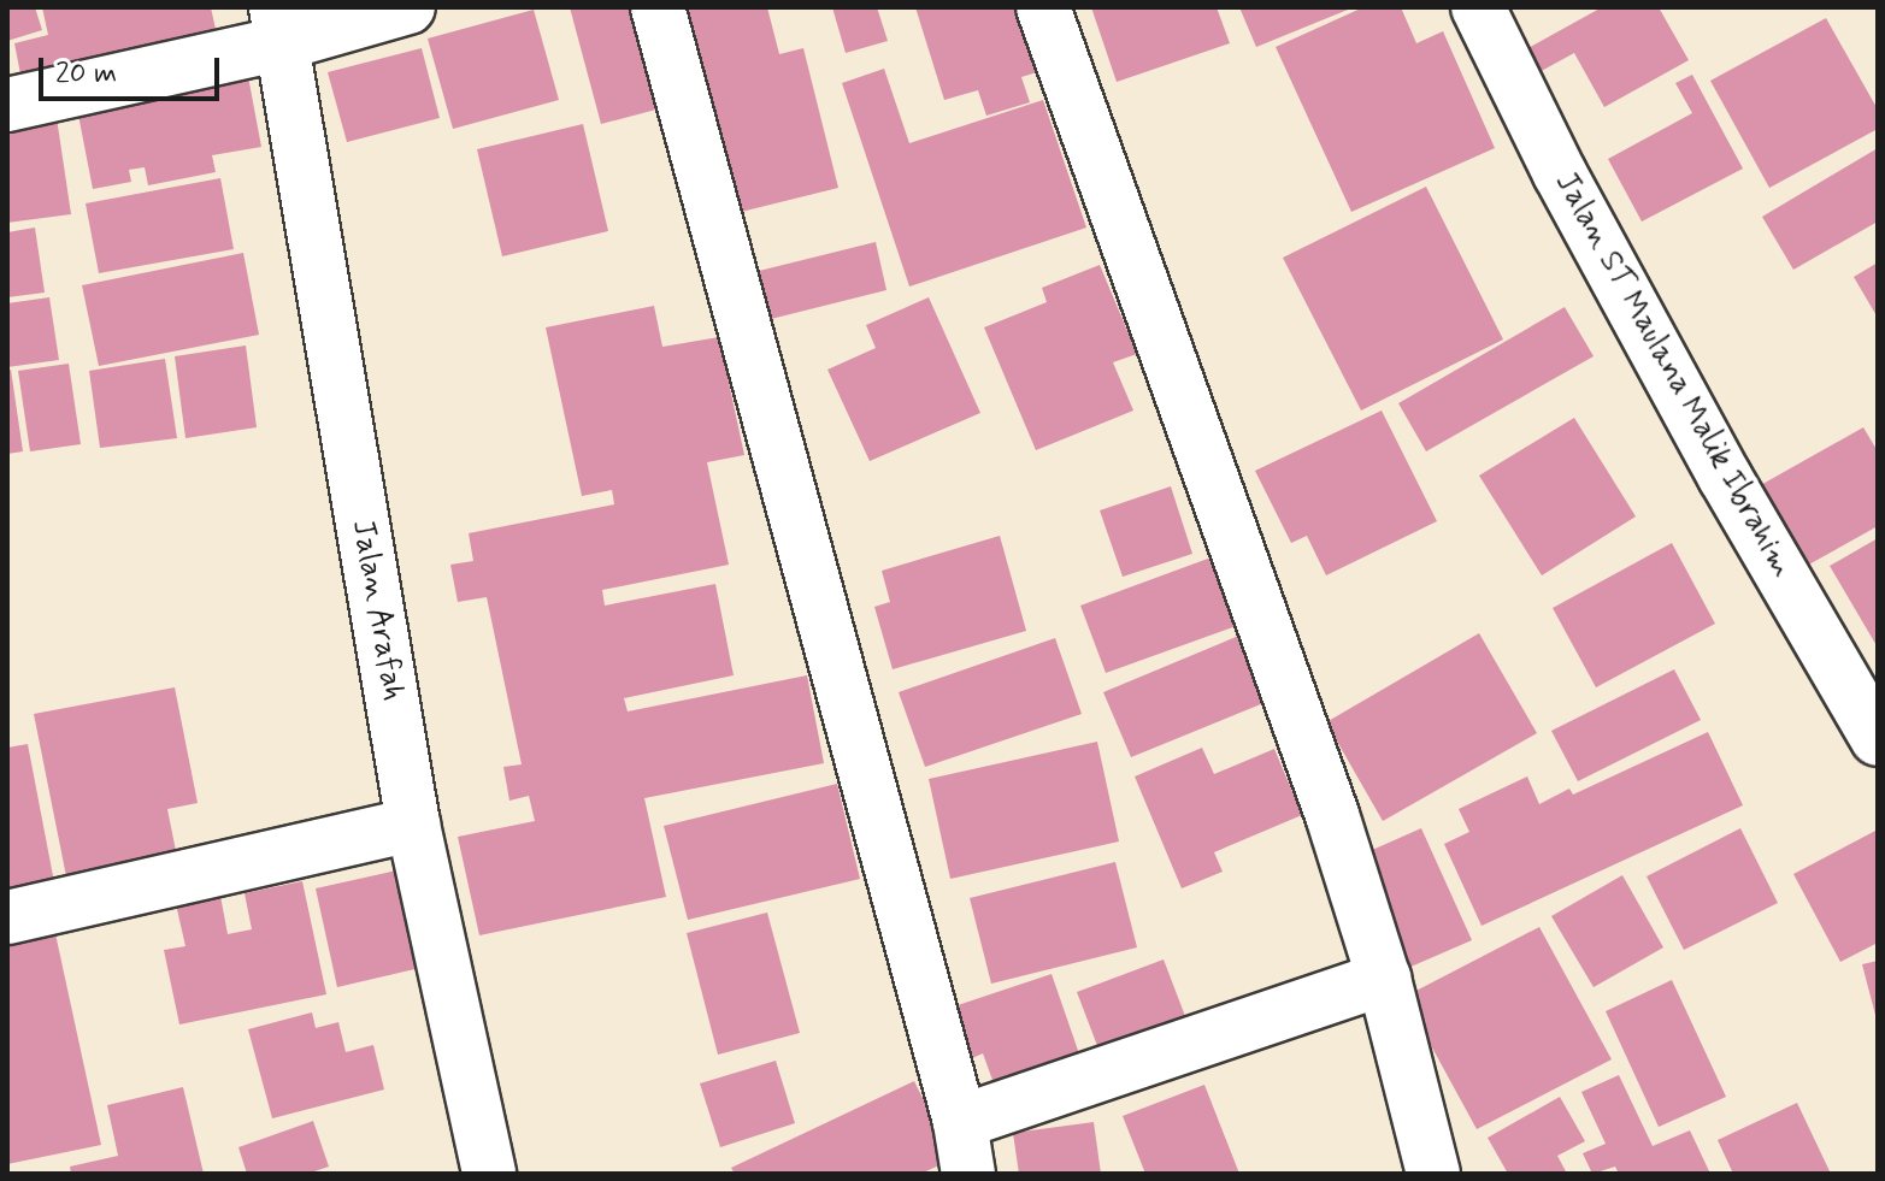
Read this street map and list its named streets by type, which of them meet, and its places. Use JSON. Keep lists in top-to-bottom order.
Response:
{
  "streets": {
    "street": ["Jalan ST Maulana Malik Ibrahim", "Jalan Arafah"]
  },
  "scale_bar": "20 m"
}
